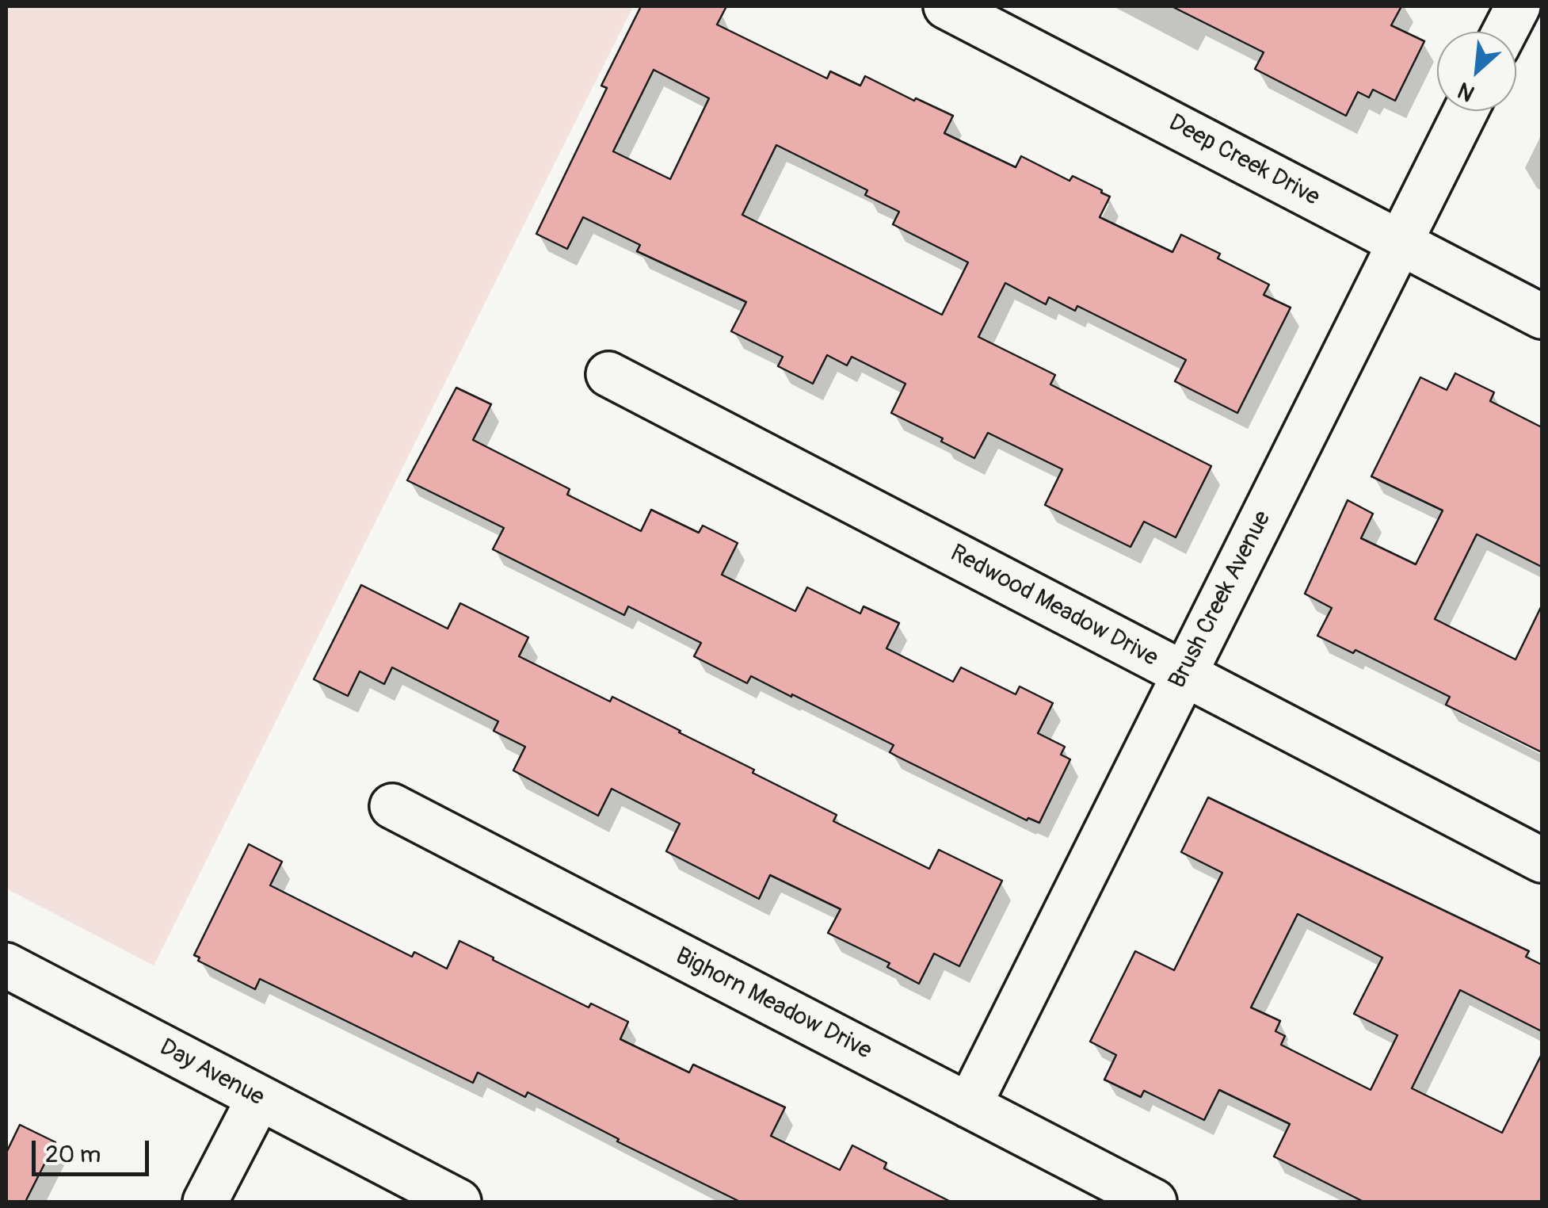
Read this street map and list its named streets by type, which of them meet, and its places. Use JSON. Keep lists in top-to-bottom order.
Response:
{
  "streets": {
    "street": [
      "Deep Creek Drive",
      "Brush Creek Avenue",
      "Redwood Meadow Drive",
      "Bighorn Meadow Drive",
      "Day Avenue"
    ]
  },
  "crossings": [
    ["Deep Creek Drive", "Brush Creek Avenue"],
    ["Brush Creek Avenue", "Redwood Meadow Drive"],
    ["Brush Creek Avenue", "Bighorn Meadow Drive"]
  ],
  "scale_bar": "20 m",
  "north": "bottom left"
}
